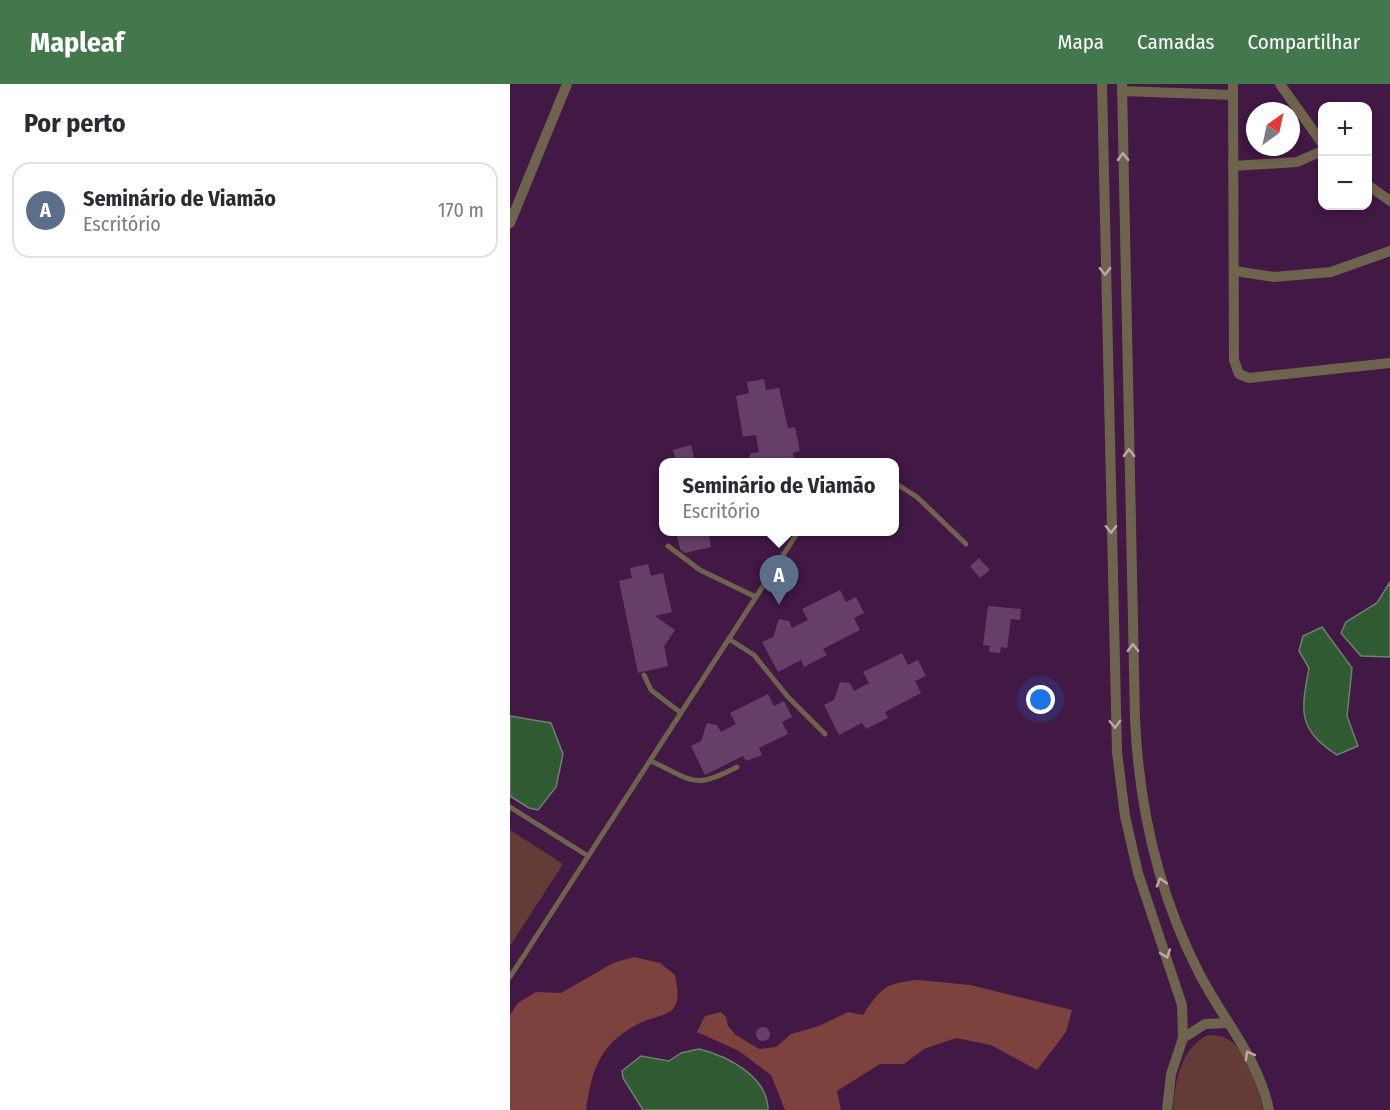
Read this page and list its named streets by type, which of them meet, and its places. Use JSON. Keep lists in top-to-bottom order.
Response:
{
  "north": "top right",
  "page": {
    "header": "Mapleaf",
    "nav": ["Mapa", "Camadas", "Compartilhar"],
    "heading": "Por perto",
    "map_buttons": ["+", "−"],
    "list": [
      {
        "mark": "A",
        "name": "Seminário de Viamão",
        "note": "Escritório",
        "value": "170 m"
      }
    ],
    "popup": ["Seminário de Viamão", "Escritório"],
    "pins": "A"
  }
}
